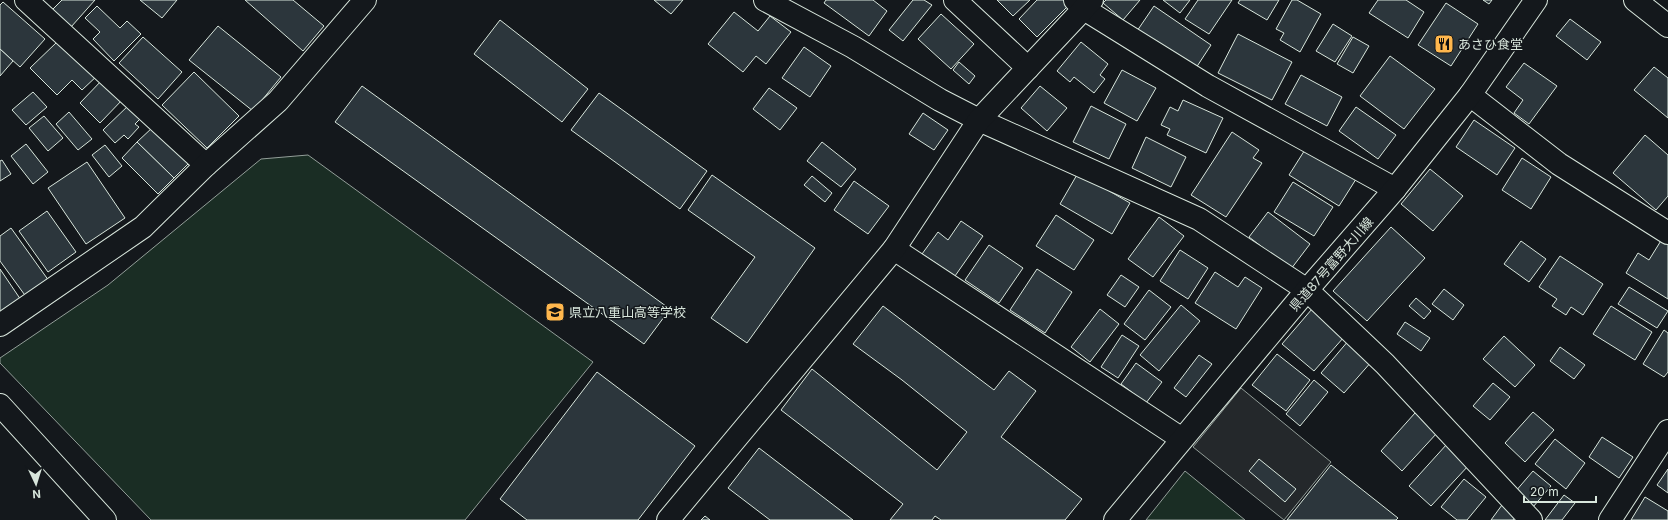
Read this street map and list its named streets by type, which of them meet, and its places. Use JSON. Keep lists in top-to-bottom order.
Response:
{
  "streets": {
    "street": ["県道87号富野大川線"]
  },
  "places": {
    "restaurant": ["あさひ食堂"],
    "school or university": ["県立八重山高等学校"]
  },
  "scale_bar": "20 m",
  "north": "bottom"
}
